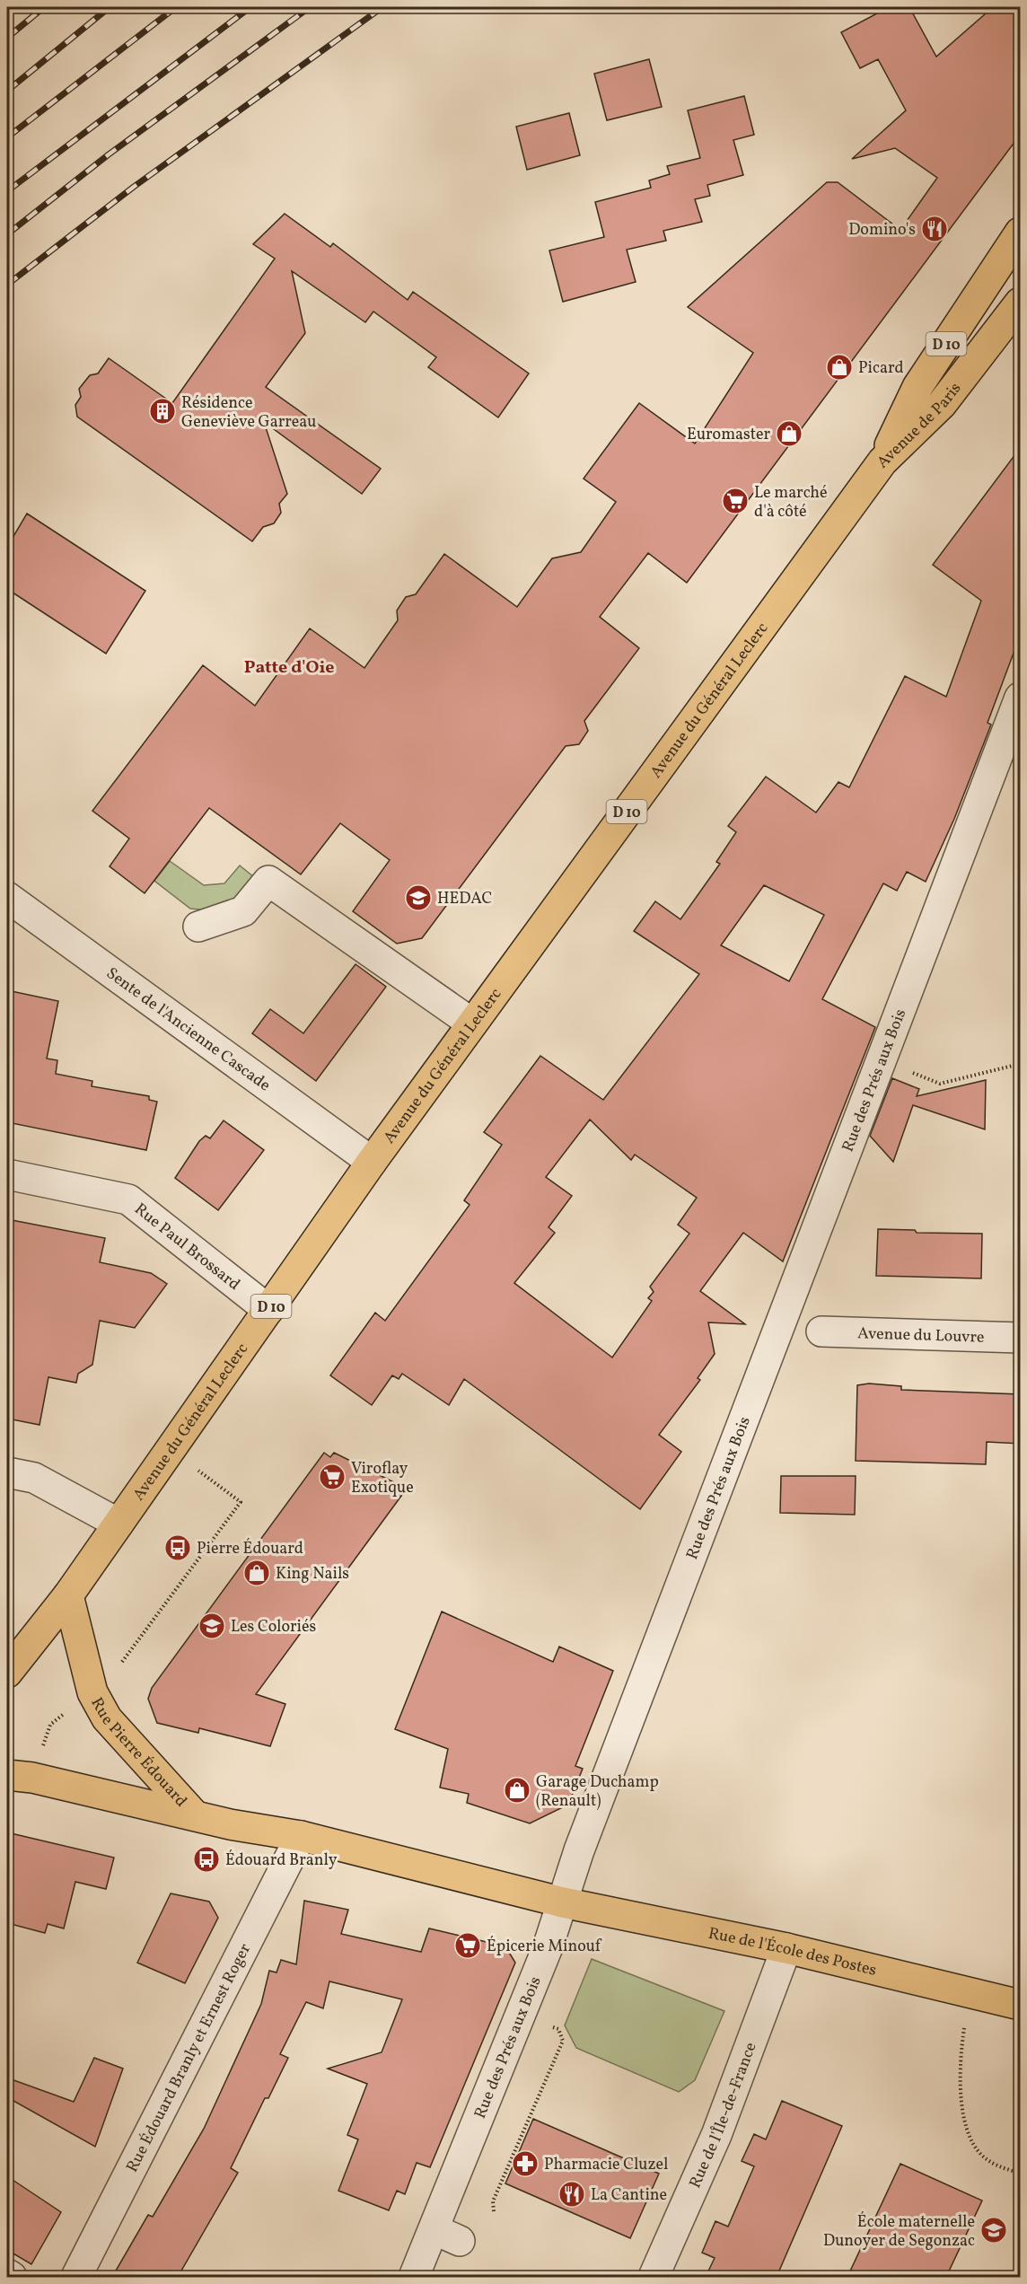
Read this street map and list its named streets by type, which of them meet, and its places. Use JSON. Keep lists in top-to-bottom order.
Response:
{
  "streets": {
    "main road": [
      "D 10",
      "Avenue de Paris",
      "Avenue du Général Leclerc",
      "Rue Pierre Édouard",
      "Rue de l'École des Postes"
    ],
    "street": [
      "Sente de l'Ancienne Cascade",
      "Rue des Prés aux Bois",
      "Rue Paul Brossard",
      "Avenue du Louvre",
      "Rue Édouard Branly et Ernest Roger",
      "Rue de l'Île-de-France"
    ]
  },
  "crossings": [
    ["Avenue de Paris", "Avenue du Général Leclerc"],
    ["Avenue du Général Leclerc", "Sente de l'Ancienne Cascade"],
    ["Avenue du Général Leclerc", "Rue Paul Brossard"],
    ["Avenue du Général Leclerc", "Rue Pierre Édouard"],
    ["Rue des Prés aux Bois", "Rue de l'École des Postes"],
    ["Rue Pierre Édouard", "Rue de l'École des Postes"],
    ["Rue de l'École des Postes", "Rue Édouard Branly et Ernest Roger"],
    ["Rue de l'École des Postes", "Rue de l'Île-de-France"]
  ],
  "districts": ["Patte d'Oie"],
  "places": {
    "restaurant": ["Domino's", "La Cantine"],
    "shop": [
      "Picard",
      "Euromaster",
      "King Nails",
      "Garage Duchamp (Renault)"
    ],
    "building": ["Résidence Geneviève Garreau"],
    "supermarket": ["Le marché d'à côté", "Viroflay Exotique", "Épicerie Minouf"],
    "school or university": ["HEDAC", "Les Coloriés", "École maternelle Dunoyer de Segonzac"],
    "bus stop": ["Pierre Édouard", "Édouard Branly"],
    "pharmacy": ["Pharmacie Cluzel"]
  }
}
